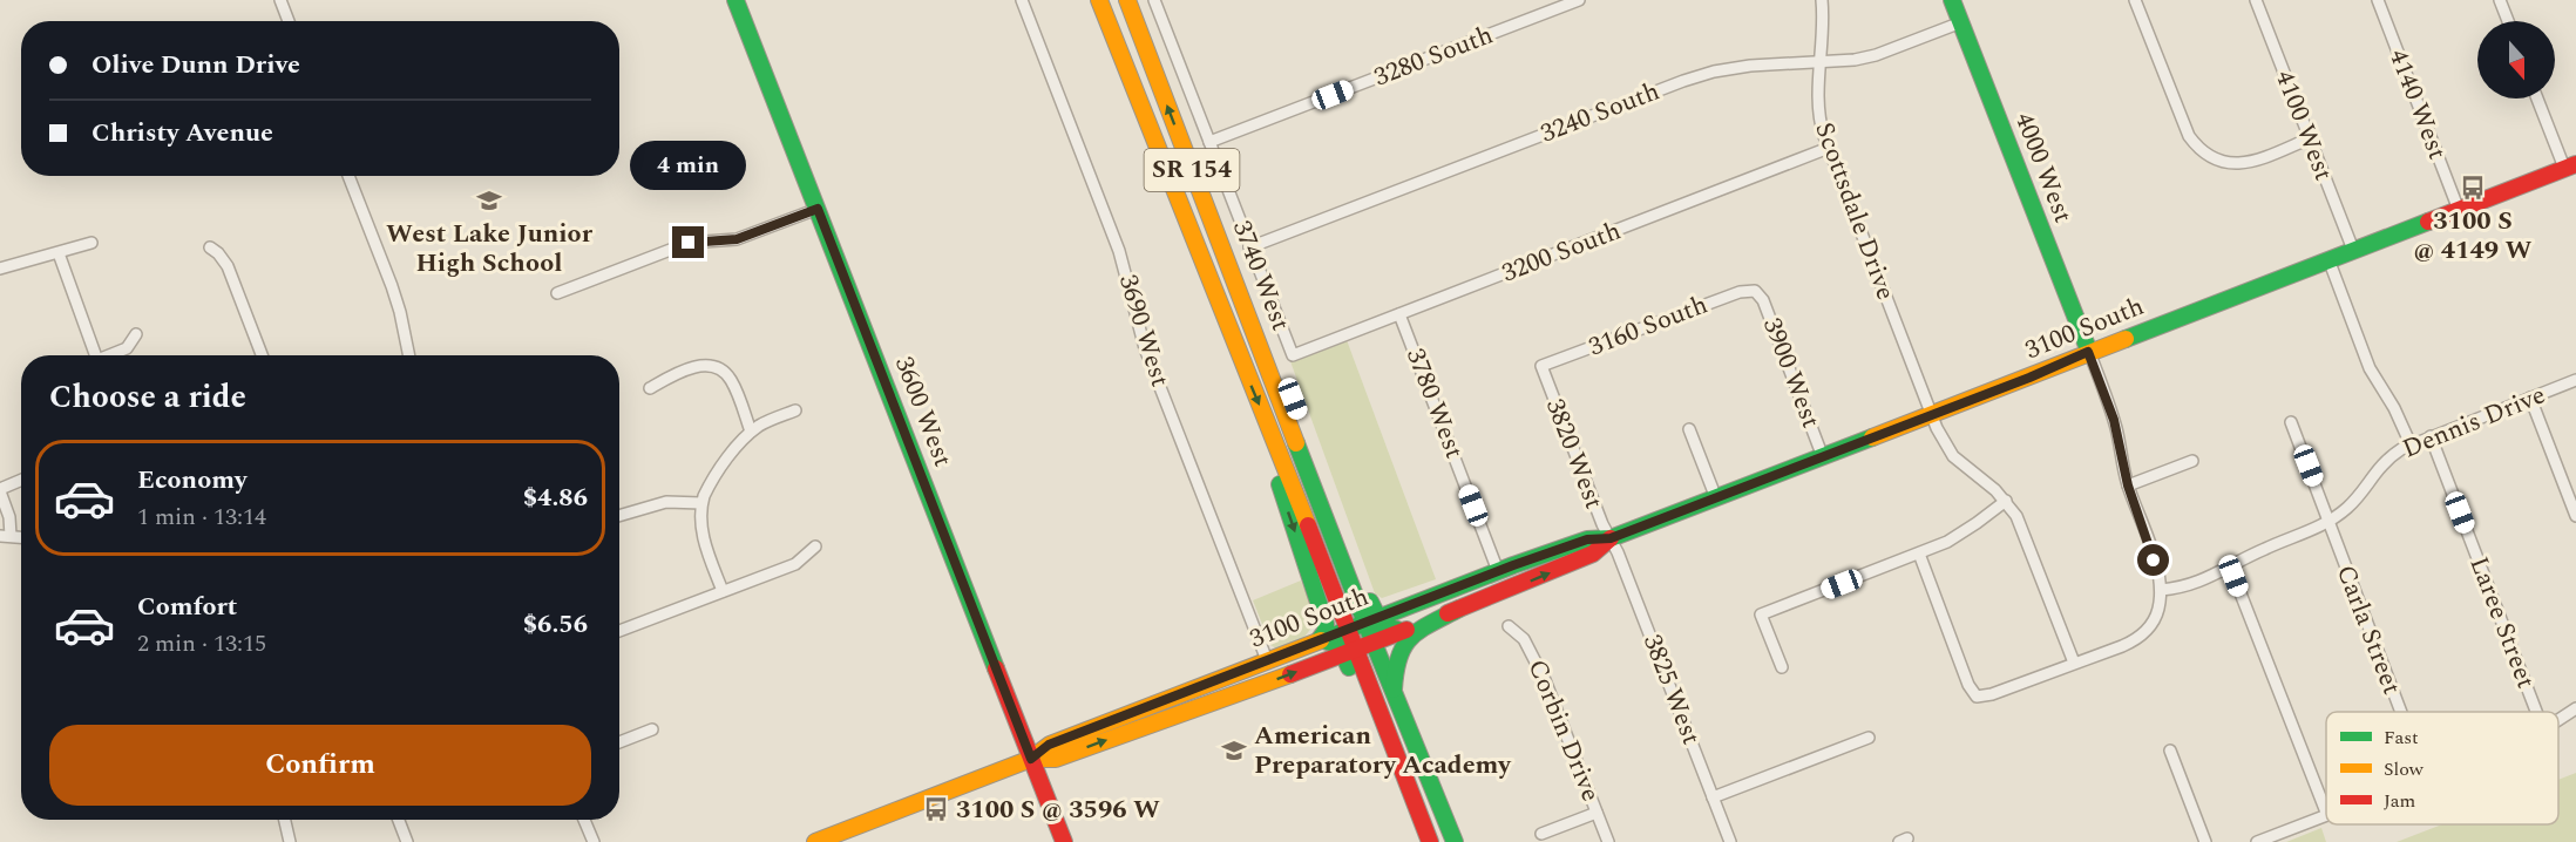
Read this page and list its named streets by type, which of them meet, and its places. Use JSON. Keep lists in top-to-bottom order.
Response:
{
  "streets": {
    "main road": [
      "4000 West",
      "SR 154",
      "3100 South",
      "3600 West"
    ],
    "street": [
      "3280 South",
      "4140 West",
      "3240 South",
      "4100 West",
      "Scottsdale Drive",
      "3200 South",
      "3740 West",
      "3160 South",
      "3690 West",
      "3900 West",
      "3780 West",
      "Dennis Drive",
      "3820 West",
      "Laree Street",
      "Carla Street",
      "3825 West",
      "Corbin Drive"
    ]
  },
  "crossings": [
    ["3280 South", "3740 West"],
    ["4140 West", "3100 South"],
    ["3240 South", "4000 West"],
    ["3240 South", "Scottsdale Drive"],
    ["3240 South", "3740 West"],
    ["4100 West", "3100 South"],
    ["4000 West", "3100 South"],
    ["SR 154", "3100 South"],
    ["Scottsdale Drive", "3200 South"],
    ["Scottsdale Drive", "3100 South"],
    ["3200 South", "3740 West"],
    ["3200 South", "3780 West"],
    ["3160 South", "3900 West"],
    ["3160 South", "3820 West"],
    ["3100 South", "3690 West"],
    ["3100 South", "3900 West"],
    ["3100 South", "3780 West"],
    ["3100 South", "3600 West"],
    ["3100 South", "3820 West"],
    ["3100 South", "3825 West"],
    ["Dennis Drive", "Laree Street"],
    ["Dennis Drive", "Carla Street"],
    ["3820 West", "3825 West"]
  ],
  "places": {
    "bus stop": ["3100 S @ 4149 W", "3100 S @ 3596 W"],
    "school or university": ["West Lake Junior High School", "American Preparatory Academy"]
  },
  "legend": ["Fast", "Slow", "Jam"],
  "north": "bottom",
  "page": {
    "banner": ["Olive Dunn Drive", "Christy Avenue"],
    "bubble": "4 min",
    "heading": "Choose a ride",
    "list": [
      {
        "name": "Economy",
        "note": "1 min · 13:14",
        "value": "$4.86"
      },
      {
        "name": "Comfort",
        "note": "2 min · 13:15",
        "value": "$6.56"
      }
    ],
    "buttons": "Confirm"
  }
}
